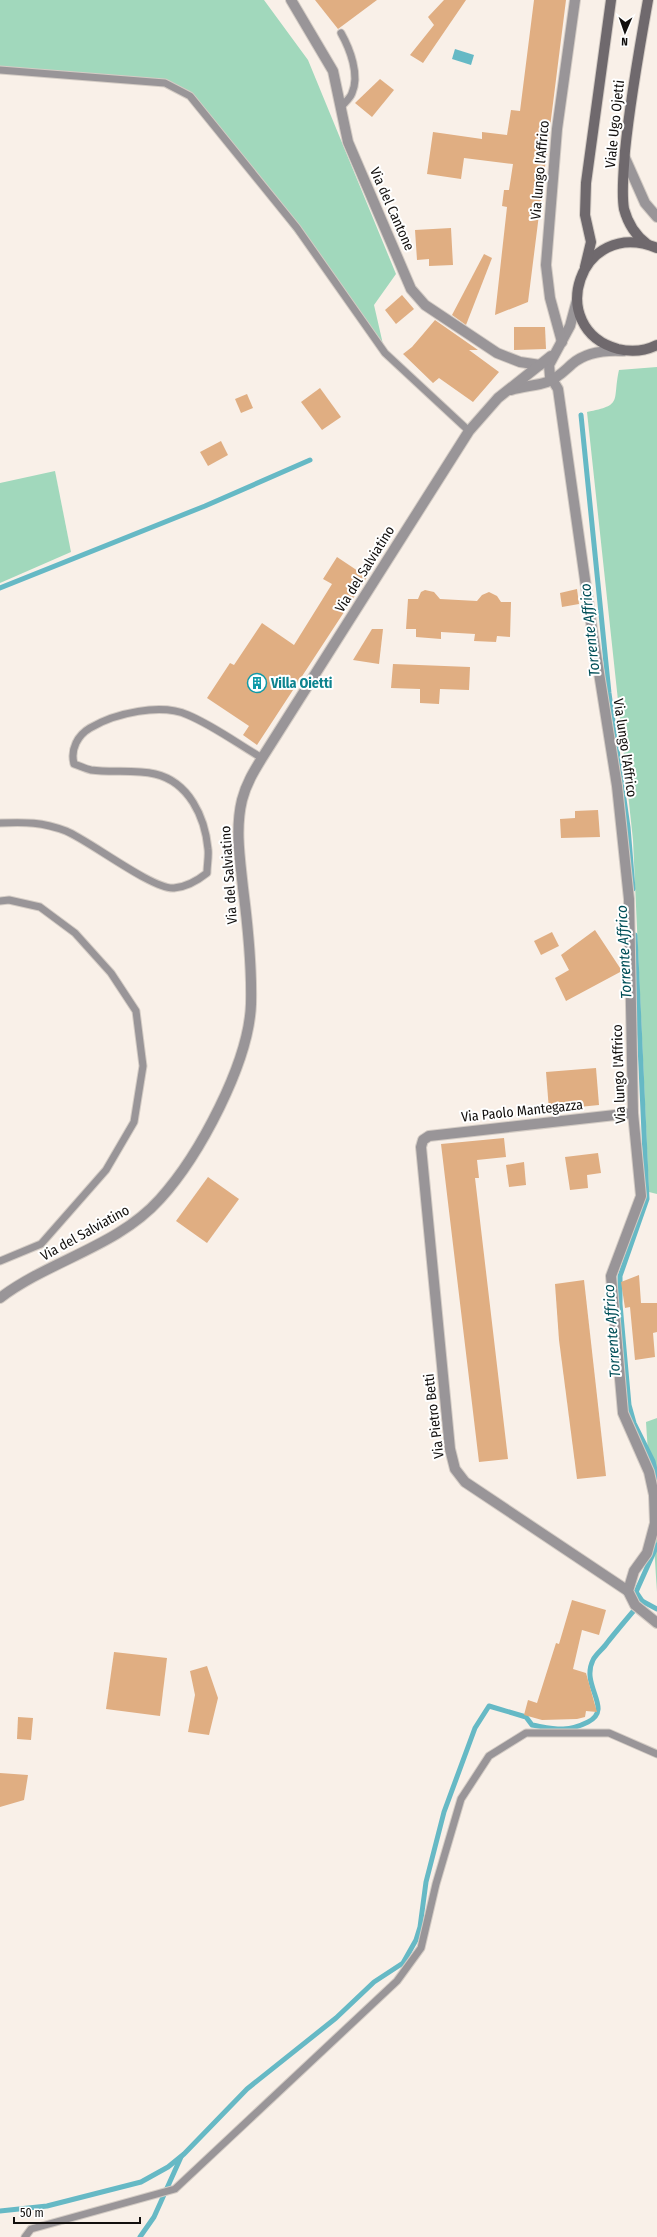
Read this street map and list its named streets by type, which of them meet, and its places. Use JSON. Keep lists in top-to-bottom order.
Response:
{
  "streets": {
    "main road": ["Viale Ugo Ojetti", "Via lungo l'Affrico"],
    "street": [
      "Via del Cantone",
      "Via del Salviatino",
      "Via Paolo Mantegazza",
      "Via Pietro Betti"
    ]
  },
  "crossings": [
    ["Viale Ugo Ojetti", "Via lungo l'Affrico"],
    ["Via lungo l'Affrico", "Via del Salviatino"],
    ["Via lungo l'Affrico", "Via Paolo Mantegazza"],
    ["Via lungo l'Affrico", "Via Pietro Betti"],
    ["Via del Cantone", "Via del Salviatino"],
    ["Via Paolo Mantegazza", "Via Pietro Betti"]
  ],
  "water": ["Torrente Affrico"],
  "places": {
    "building": ["Villa Oietti"]
  },
  "scale_bar": "50 m",
  "north": "bottom"
}
